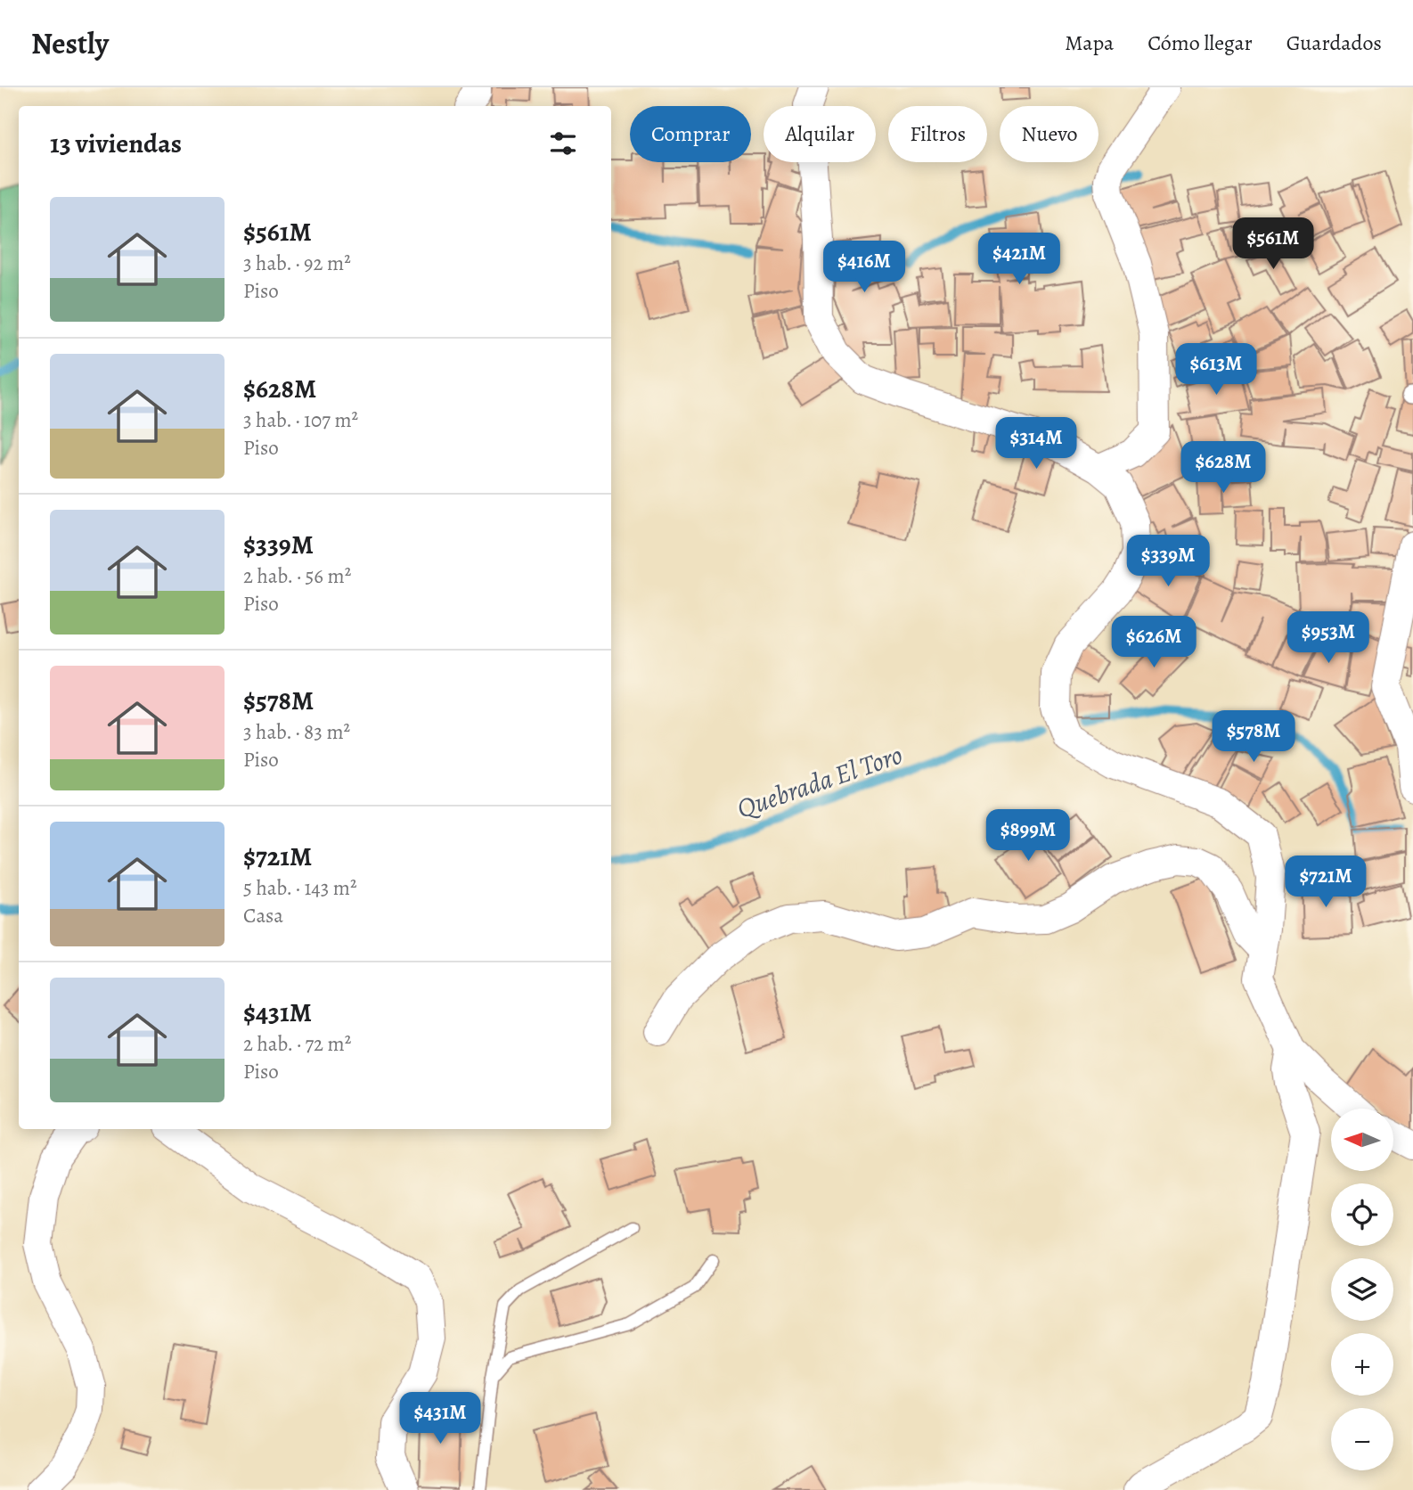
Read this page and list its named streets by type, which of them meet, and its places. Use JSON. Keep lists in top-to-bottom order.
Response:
{
  "water": ["Quebrada El Toro"],
  "north": "left",
  "page": {
    "header": "Nestly",
    "nav": ["Mapa", "Cómo llegar", "Guardados"],
    "chip": [
      "Comprar",
      "Alquilar",
      "Filtros",
      "Nuevo"
    ],
    "heading": "13 viviendas",
    "list": [
      {
        "name": "$561M",
        "note": "3 hab. · 92 m² · Piso"
      },
      {
        "name": "$628M",
        "note": "3 hab. · 107 m² · Piso"
      },
      {
        "name": "$339M",
        "note": "2 hab. · 56 m² · Piso"
      },
      {
        "name": "$578M",
        "note": "3 hab. · 83 m² · Piso"
      },
      {
        "name": "$721M",
        "note": "5 hab. · 143 m² · Casa"
      },
      {
        "name": "$431M",
        "note": "2 hab. · 72 m² · Piso"
      }
    ],
    "price": [
      "$561M",
      "$421M",
      "$416M",
      "$613M",
      "$314M",
      "$628M",
      "$339M",
      "$953M",
      "$626M",
      "$578M",
      "$899M",
      "$721M",
      "$431M"
    ],
    "map_buttons": ["+", "−"]
  }
}
